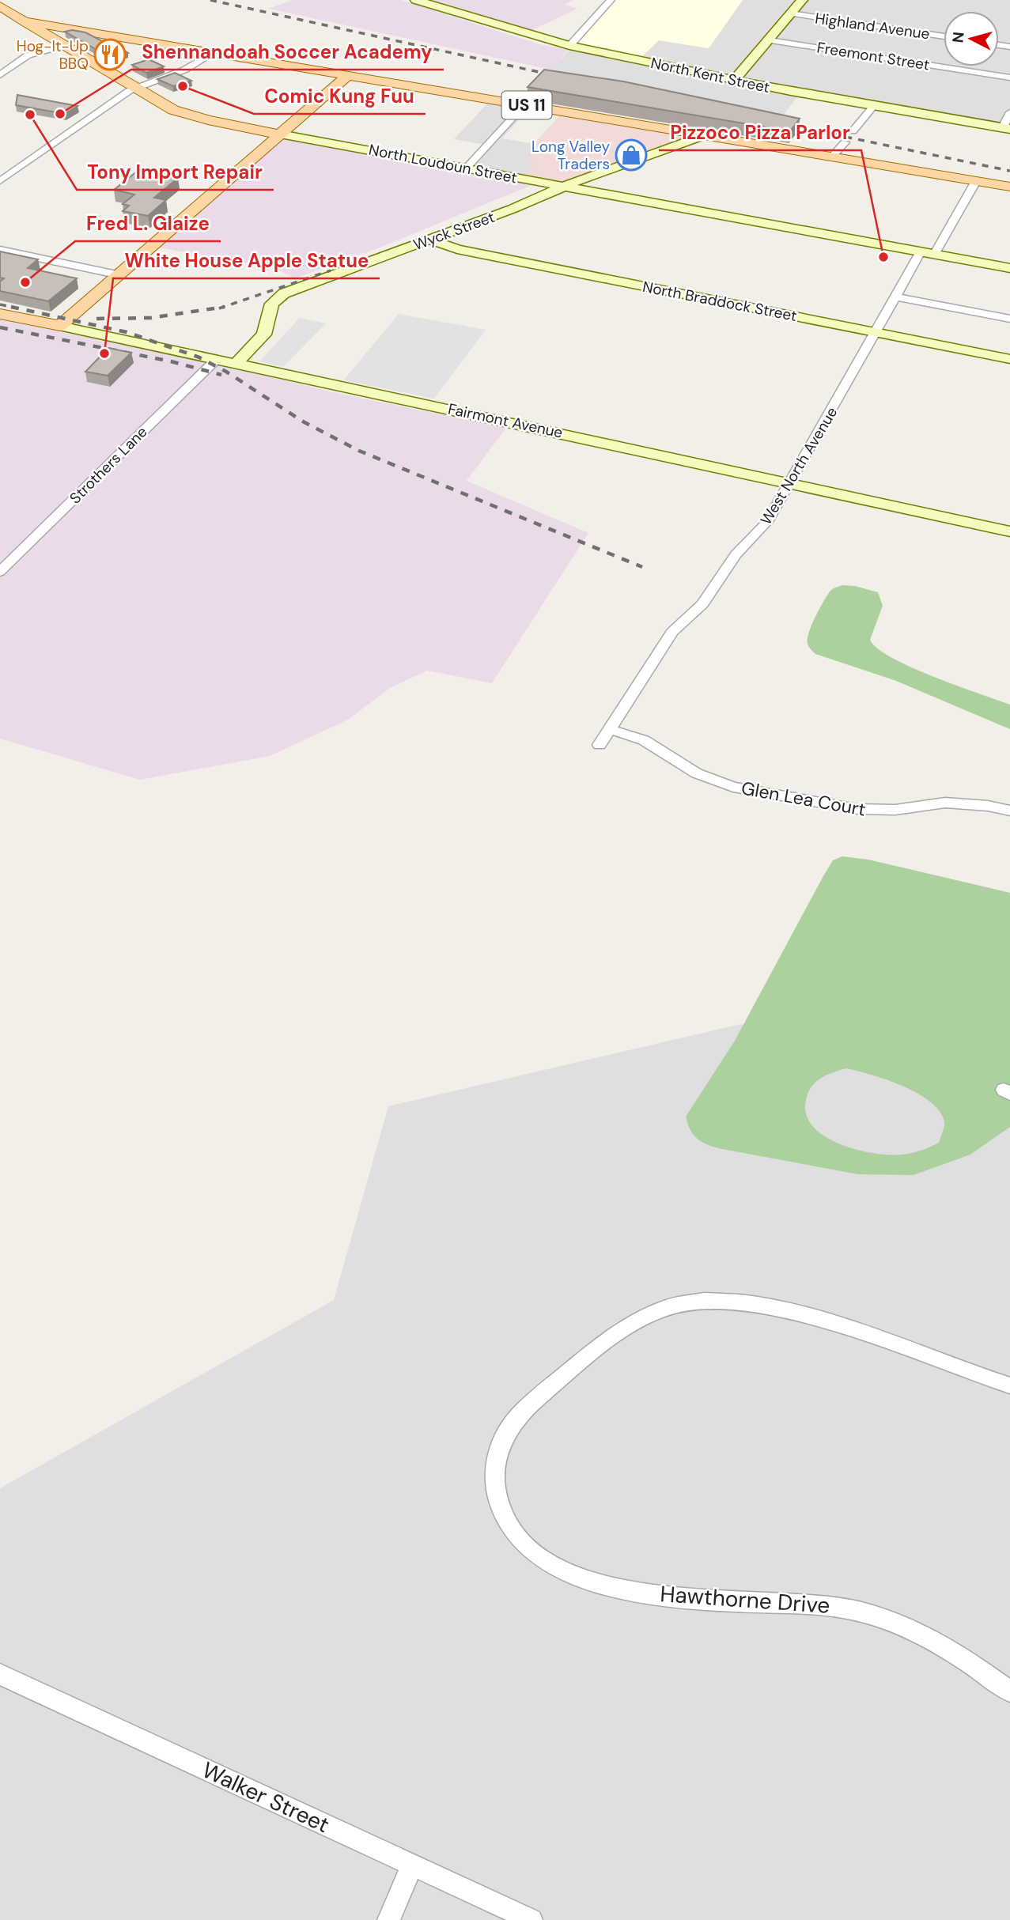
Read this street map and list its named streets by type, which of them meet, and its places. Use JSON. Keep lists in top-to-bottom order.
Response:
{
  "streets": {
    "main road": ["US 11", "North Loudoun Street", "Fairmont Avenue"],
    "street": [
      "Highland Avenue",
      "Freemont Street",
      "North Kent Street",
      "Wyck Street",
      "North Braddock Street",
      "Strothers Lane",
      "West North Avenue",
      "Glen Lea Court",
      "Hawthorne Drive",
      "Walker Street"
    ]
  },
  "crossings": [
    ["US 11", "North Loudoun Street"],
    ["US 11", "Wyck Street"],
    ["North Loudoun Street", "Wyck Street"],
    ["North Loudoun Street", "West North Avenue"],
    ["Wyck Street", "North Braddock Street"],
    ["Wyck Street", "Fairmont Avenue"],
    ["North Braddock Street", "West North Avenue"],
    ["Fairmont Avenue", "Strothers Lane"],
    ["Fairmont Avenue", "West North Avenue"],
    ["West North Avenue", "Glen Lea Court"]
  ],
  "places": {
    "restaurant": ["Hog-It-Up BBQ"],
    "other": [
      "Comic Kung Fuu",
      "Shennandoah Soccer Academy",
      "Tony Import Repair",
      "Pizzoco Pizza Parlor",
      "Fred L. Glaize",
      "White House Apple Statue"
    ],
    "shop": ["Long Valley Traders"]
  },
  "north": "left"
}
